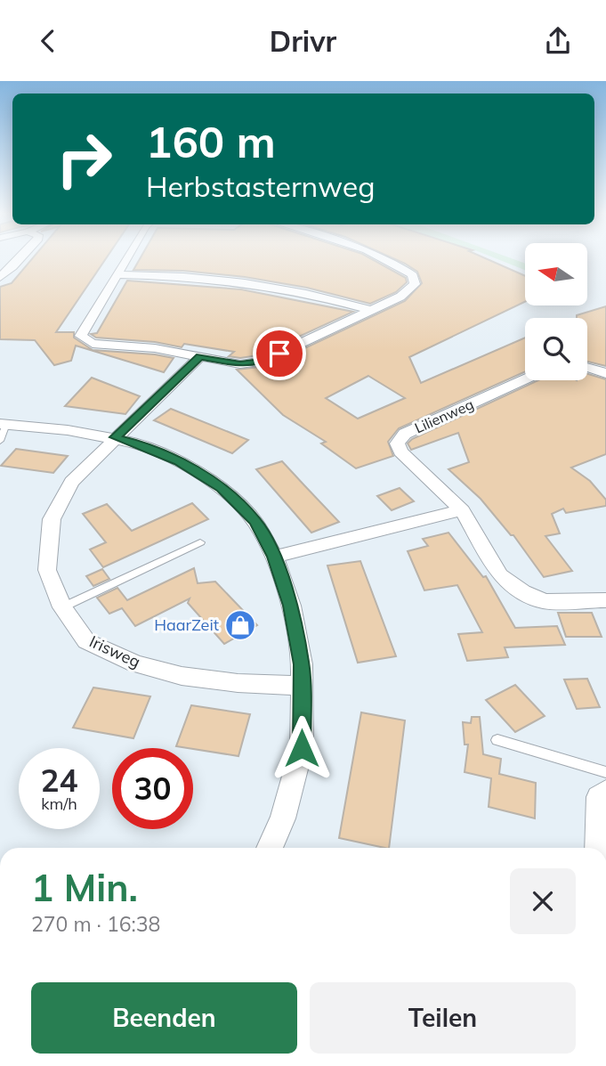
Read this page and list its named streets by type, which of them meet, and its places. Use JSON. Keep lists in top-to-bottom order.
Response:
{
  "streets": {
    "street": ["Lilienweg", "Irisweg"]
  },
  "places": {
    "shop": ["HaarZeit"]
  },
  "north": "left",
  "page": {
    "header": "Drivr",
    "turn": ["160 m", "Herbstasternweg"],
    "speed": "24 km/h",
    "limit": "30",
    "heading": ["1 Min.", "270 m · 16:38"],
    "buttons": ["Beenden", "Teilen"]
  }
}
